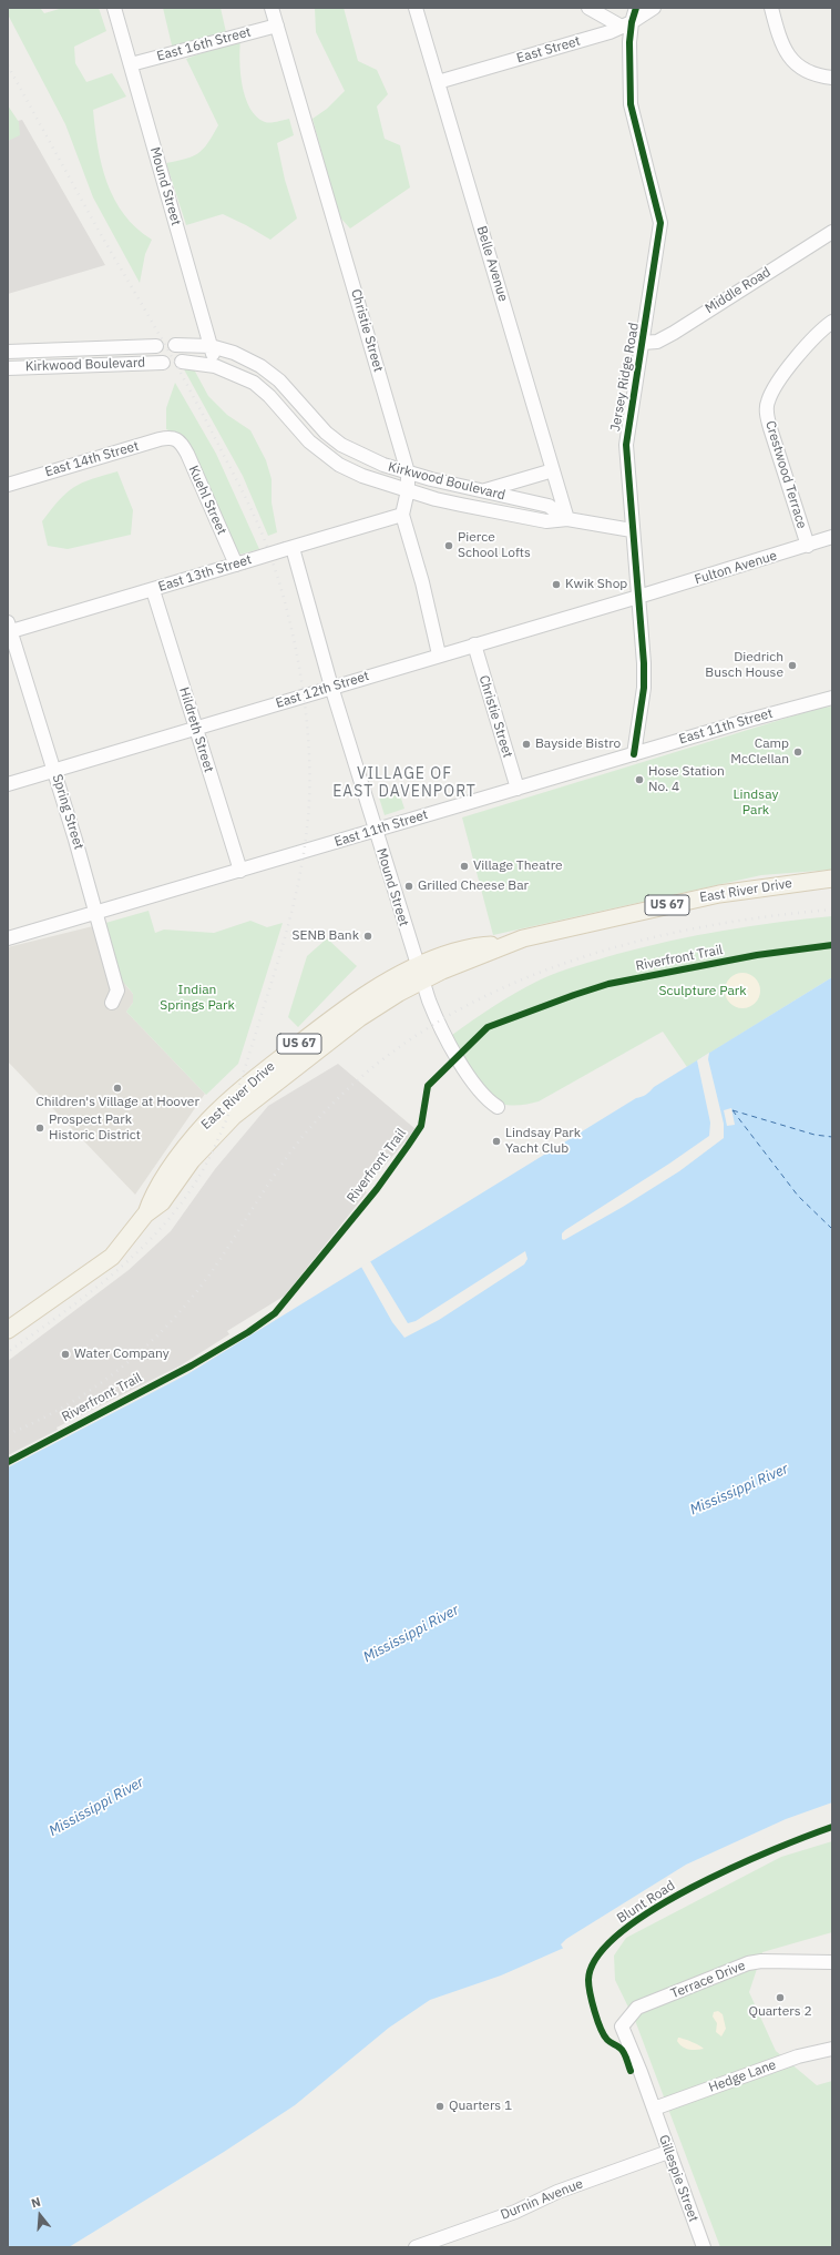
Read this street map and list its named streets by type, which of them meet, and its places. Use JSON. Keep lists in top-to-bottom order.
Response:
{
  "streets": {
    "main road": ["East River Drive", "US 67"],
    "street": [
      "East 16th Street",
      "East Street",
      "Mound Street",
      "Belle Avenue",
      "Middle Road",
      "Christie Street",
      "Kirkwood Boulevard",
      "Jersey Ridge Road",
      "East 14th Street",
      "Crestwood Terrace",
      "Kuehl Street",
      "Fulton Avenue",
      "East 13th Street",
      "East 12th Street",
      "East 11th Street",
      "Hildreth Street",
      "Spring Street",
      "Terrace Drive",
      "Hedge Lane",
      "Gillespie Street",
      "Durnin Avenue"
    ],
    "cycle path": ["Riverfront Trail", "Blunt Road"]
  },
  "crossings": [
    ["East 16th Street", "Mound Street"],
    ["East 16th Street", "Christie Street"],
    ["East Street", "Belle Avenue"],
    ["East Street", "Jersey Ridge Road"],
    ["Mound Street", "Kirkwood Boulevard"],
    ["Mound Street", "East 13th Street"],
    ["Mound Street", "East 12th Street"],
    ["Mound Street", "East 11th Street"],
    ["Mound Street", "East River Drive"],
    ["Belle Avenue", "Kirkwood Boulevard"],
    ["Middle Road", "Jersey Ridge Road"],
    ["Christie Street", "Kirkwood Boulevard"],
    ["Christie Street", "East 13th Street"],
    ["Christie Street", "East 12th Street"],
    ["Christie Street", "East 11th Street"],
    ["Kirkwood Boulevard", "Jersey Ridge Road"],
    ["Jersey Ridge Road", "Fulton Avenue"],
    ["Jersey Ridge Road", "East 12th Street"],
    ["Jersey Ridge Road", "East 11th Street"],
    ["East 14th Street", "Kuehl Street"],
    ["Crestwood Terrace", "Fulton Avenue"],
    ["Kuehl Street", "East 13th Street"],
    ["Fulton Avenue", "East 12th Street"],
    ["East 13th Street", "Hildreth Street"],
    ["East 13th Street", "Spring Street"],
    ["East 12th Street", "Hildreth Street"],
    ["East 12th Street", "Spring Street"],
    ["East 11th Street", "Hildreth Street"],
    ["East 11th Street", "Spring Street"],
    ["Terrace Drive", "Gillespie Street"],
    ["Hedge Lane", "Gillespie Street"],
    ["Gillespie Street", "Durnin Avenue"]
  ],
  "districts": ["VILLAGE OF EAST DAVENPORT"],
  "water": ["Mississippi River"],
  "parks": ["Lindsay Park", "Indian Springs Park", "Sculpture Park"],
  "places": [
    "Pierce School Lofts",
    "Kwik Shop",
    "Diedrich Busch House",
    "Bayside Bistro",
    "Camp McClellan",
    "Hose Station No. 4",
    "Village Theatre",
    "Grilled Cheese Bar",
    "SENB Bank",
    "Children's Village at Hoover",
    "Prospect Park Historic District",
    "Lindsay Park Yacht Club",
    "Water Company",
    "Quarters 2",
    "Quarters 1"
  ],
  "north": "top"
}
